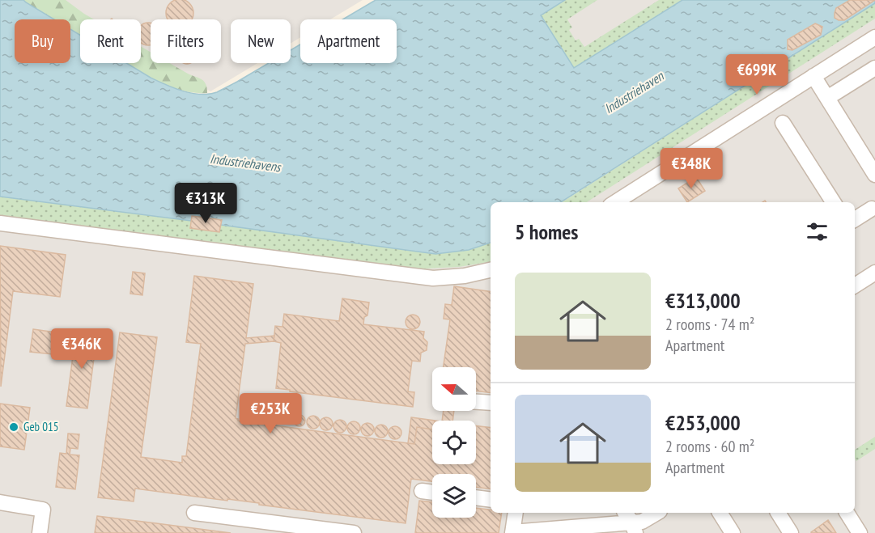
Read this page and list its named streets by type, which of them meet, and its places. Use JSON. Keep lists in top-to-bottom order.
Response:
{
  "water": ["Industriehaven", "Industriehavens"],
  "places": ["Geb 015"],
  "north": "left",
  "page": {
    "chip": [
      "Buy",
      "Rent",
      "Filters",
      "New",
      "Apartment"
    ],
    "price": [
      "€699K",
      "€348K",
      "€313K",
      "€346K",
      "€253K"
    ],
    "heading": "5 homes",
    "list": [
      {
        "name": "€313,000",
        "note": "2 rooms · 74 m² · Apartment"
      },
      {
        "name": "€253,000",
        "note": "2 rooms · 60 m² · Apartment"
      }
    ]
  }
}
